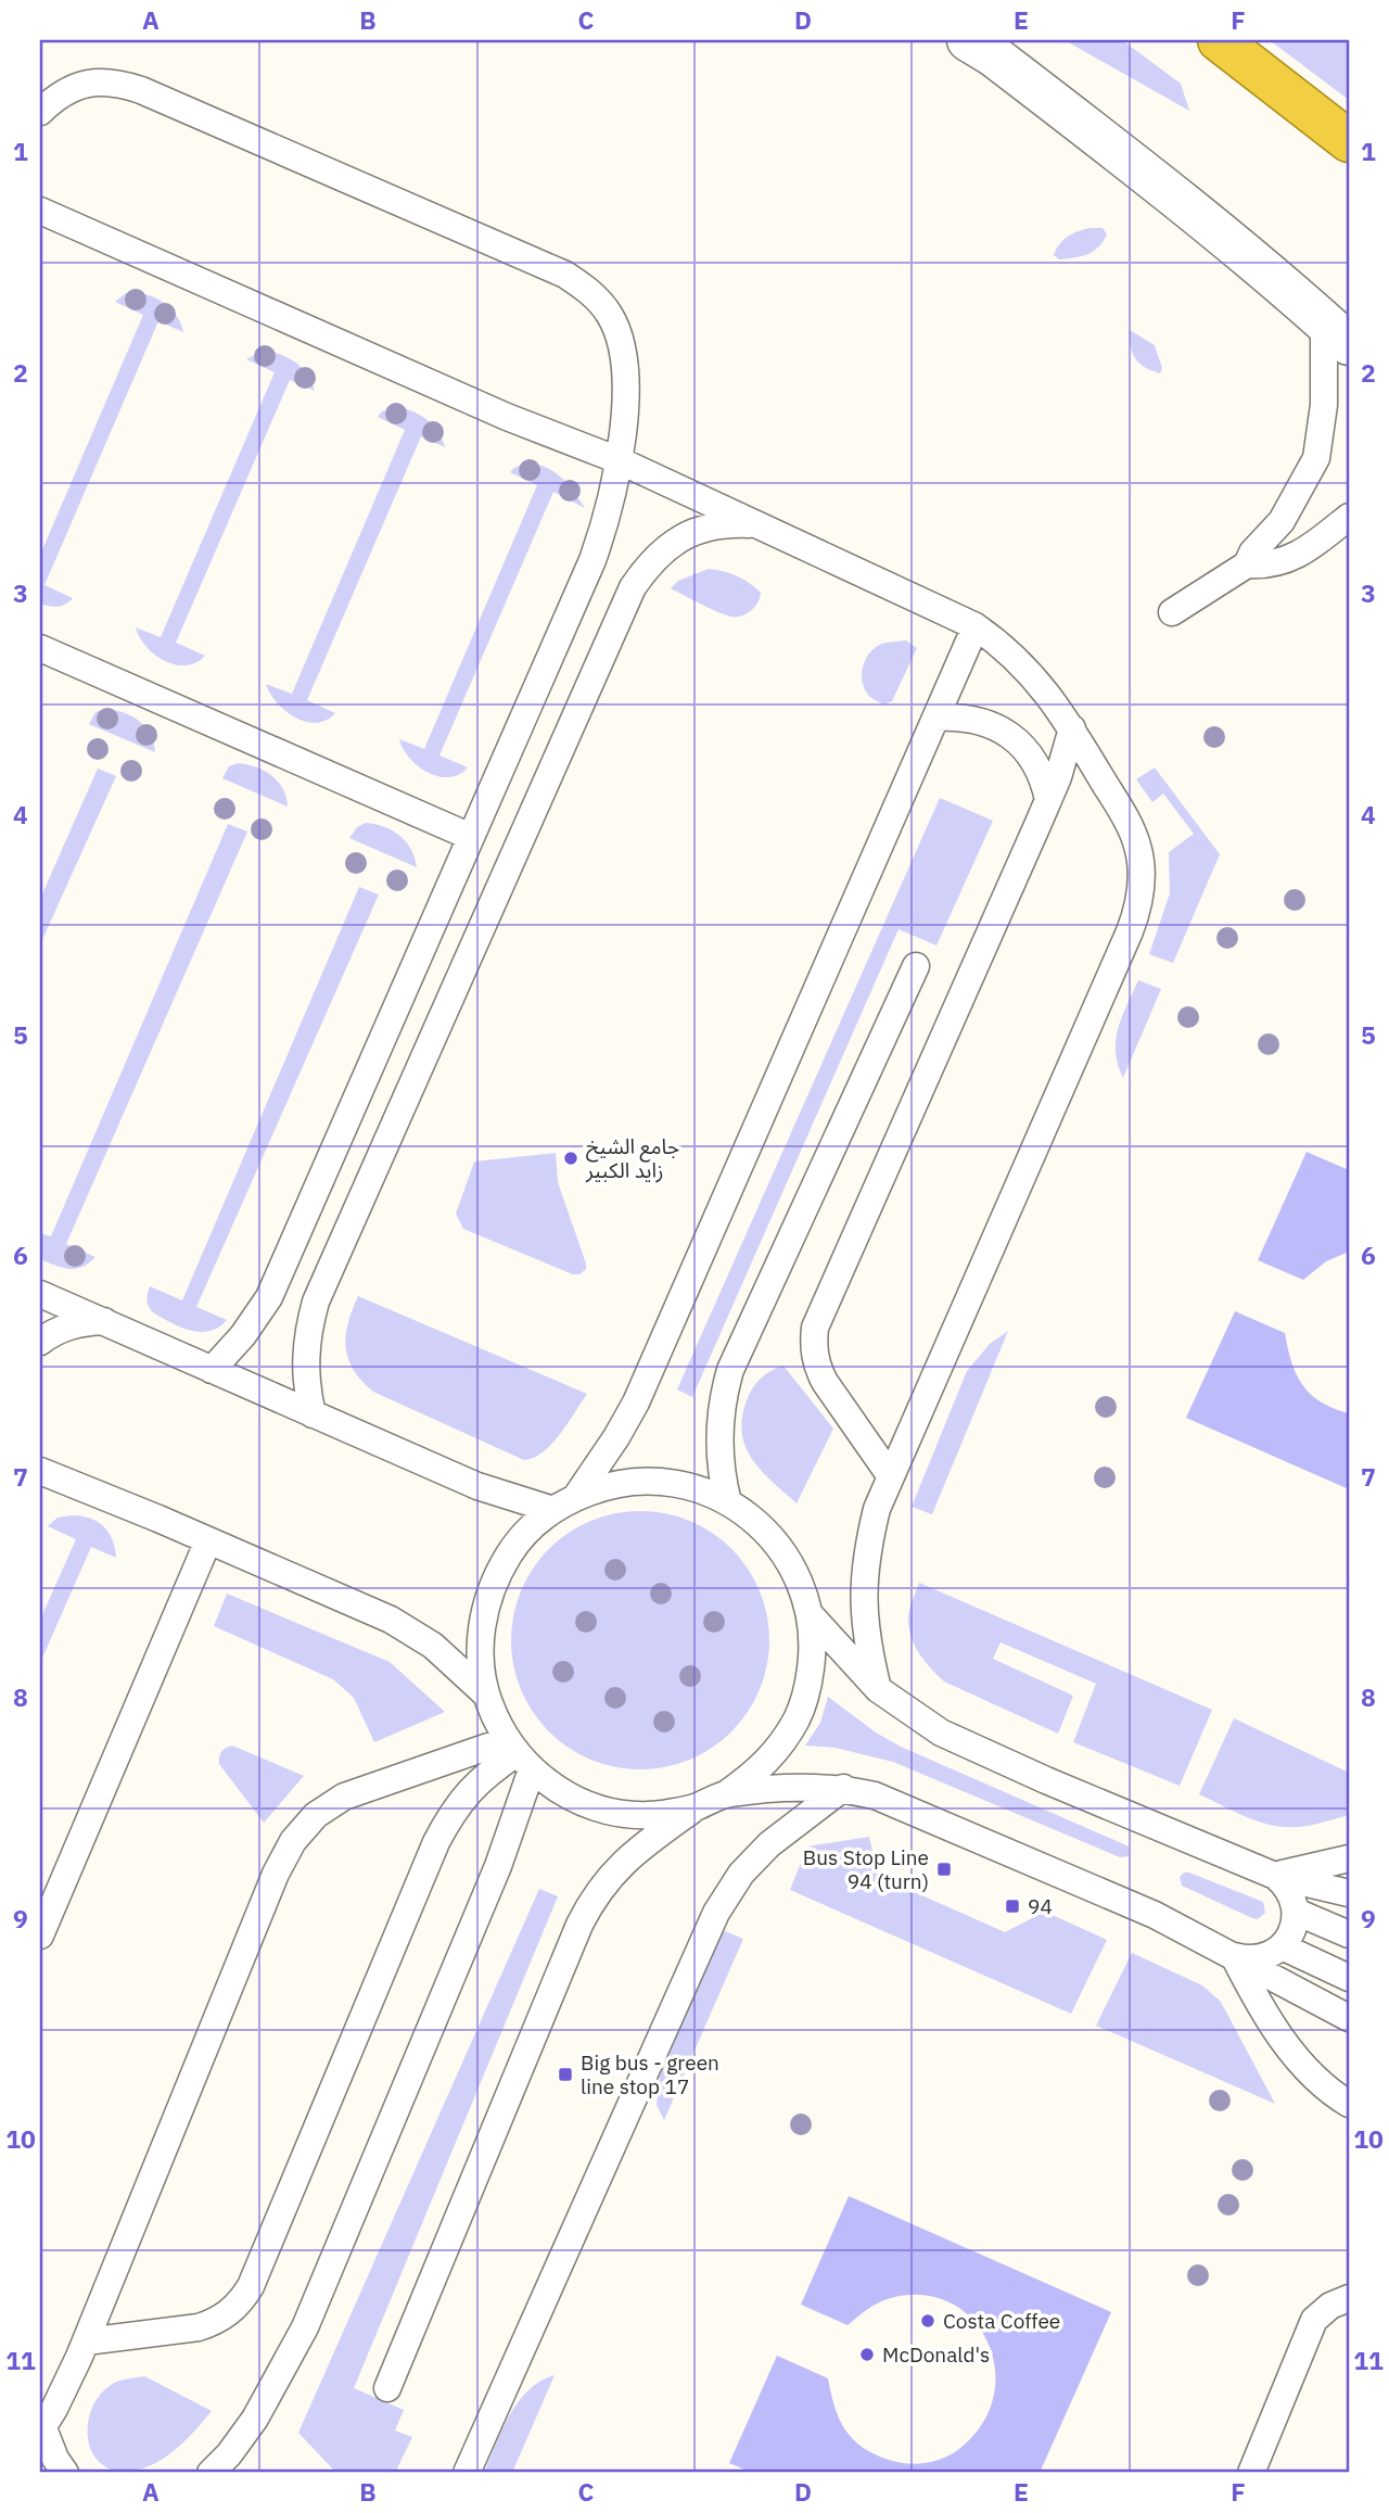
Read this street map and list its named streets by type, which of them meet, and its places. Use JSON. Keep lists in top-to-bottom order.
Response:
{
  "places": {
    "other": ["جامع الشيخ زايد الكبير", "Costa Coffee", "McDonald's"],
    "transit": ["Bus Stop Line 94 (turn)", "94", "Big bus - green line stop 17"]
  },
  "grid": {
    "columns": [
      "A",
      "B",
      "C",
      "D",
      "E",
      "F"
    ],
    "rows": [
      "1",
      "2",
      "3",
      "4",
      "5",
      "6",
      "7",
      "8",
      "9",
      "10",
      "11"
    ]
  }
}
